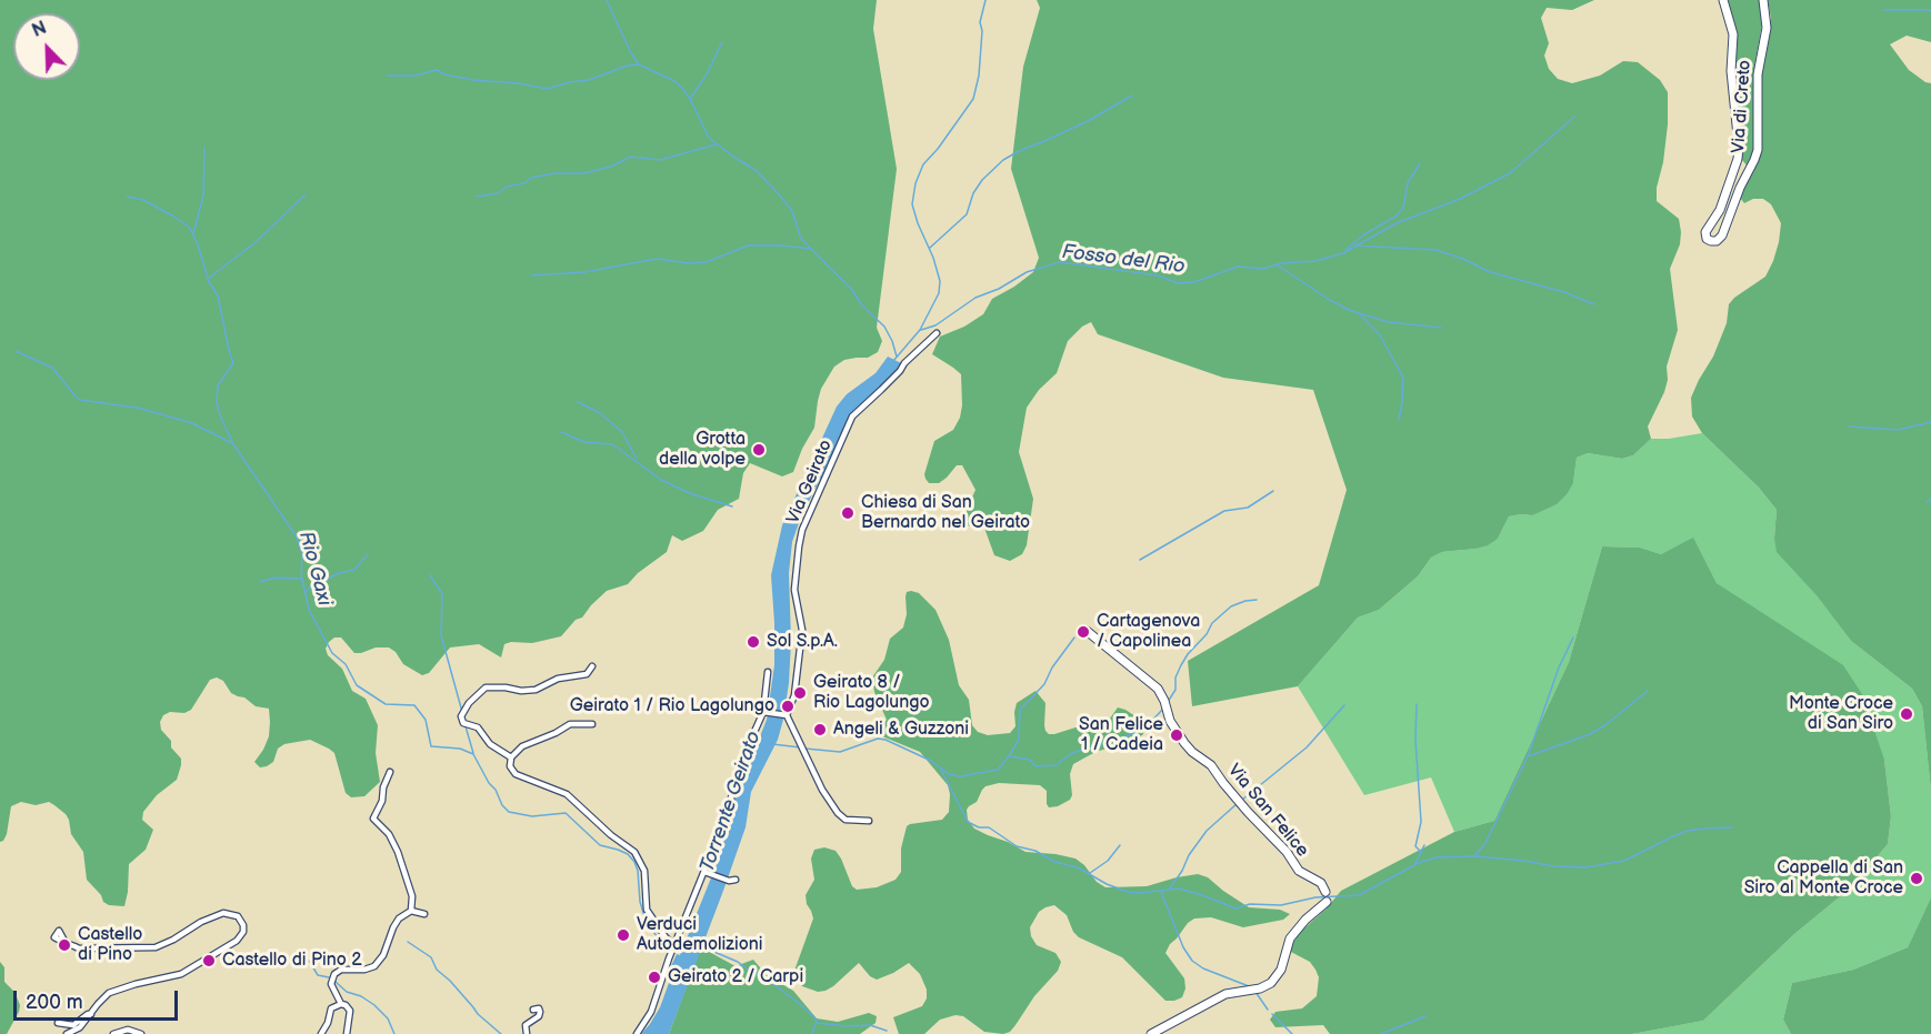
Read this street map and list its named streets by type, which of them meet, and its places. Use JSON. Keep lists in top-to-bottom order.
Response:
{
  "streets": {
    "street": ["Via di Creto", "Via Geirato", "Via San Felice"]
  },
  "water": ["Fosso del Rio", "Rio Gaxi", "Torrente Geirato"],
  "places": [
    "Grotta della volpe",
    "Chiesa di San Bernardo nel Geirato",
    "Cartagenova / Capolinea",
    "Sol S.p.A.",
    "Geirato 8 / Rio Lagolungo",
    "Geirato 1 / Rio Lagolungo",
    "Monte Croce di San Siro",
    "Angeli & Guzzoni",
    "San Felice 1 / Cadeia",
    "Cappella di San Siro al Monte Croce",
    "Verduci Autodemolizioni",
    "Castello di Pino",
    "Castello di Pino 2",
    "Geirato 2 / Carpi"
  ],
  "scale_bar": "200 m",
  "north": "top left"
}
